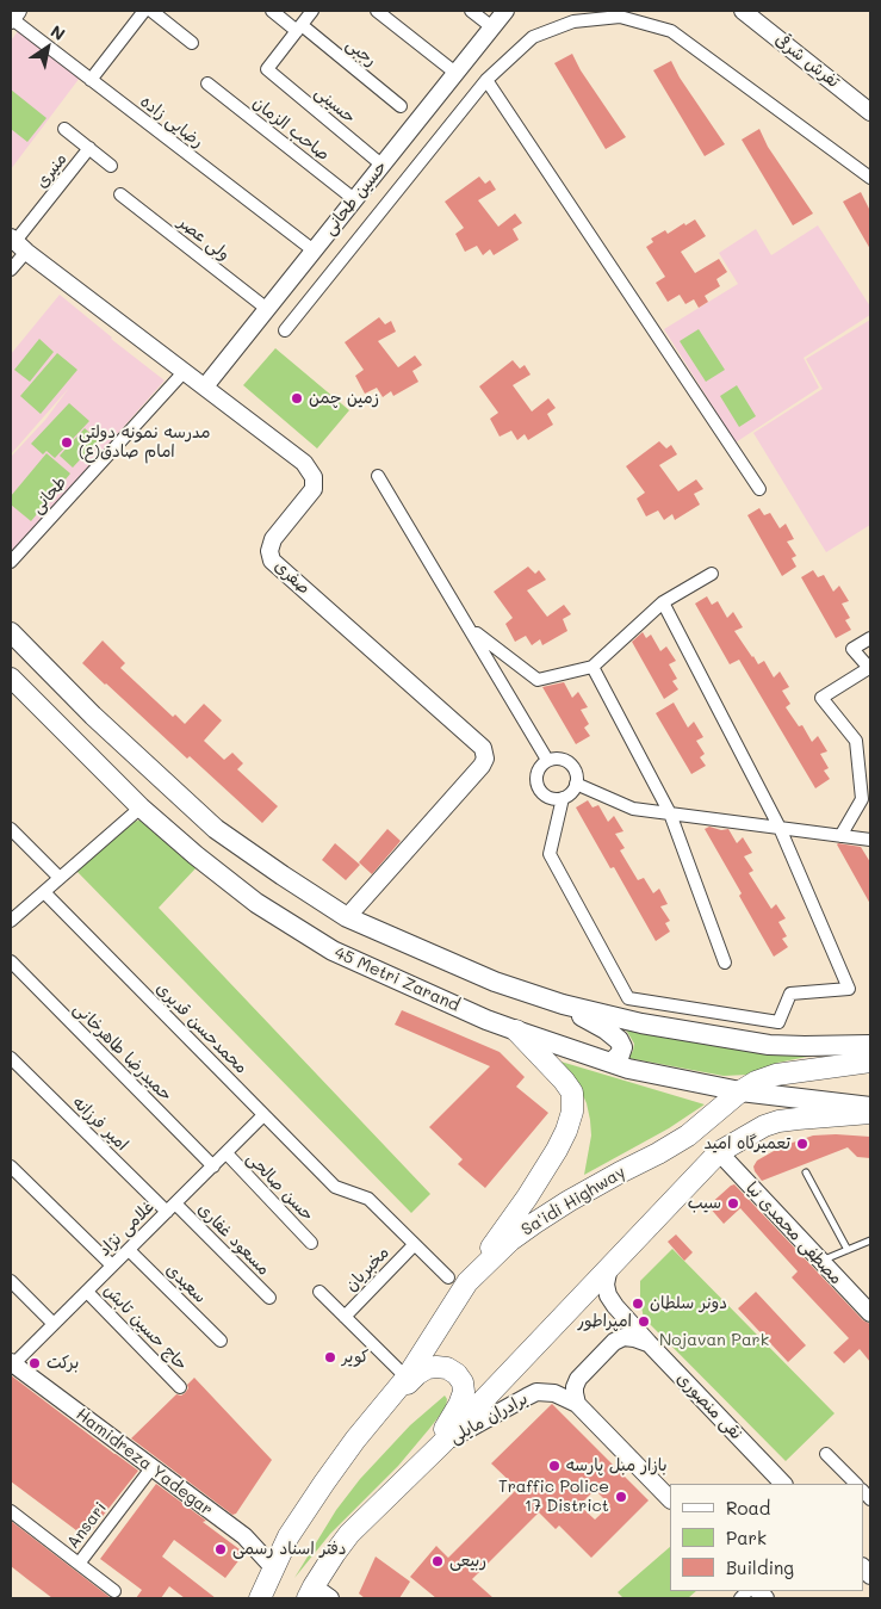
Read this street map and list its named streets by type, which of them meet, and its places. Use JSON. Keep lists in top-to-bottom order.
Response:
{
  "streets": {
    "highway": ["Sa'idi Highway"],
    "main road": ["45 Metri Zarand"],
    "street": [
      "رجبی",
      "تفرش شرقی",
      "حسینی",
      "رضایی زاده",
      "صاحب الزمان",
      "منیری",
      "حسین طحانی",
      "ولی عصر",
      "طحانی",
      "صفری",
      "محمدحسن قدیری",
      "حمیدرضا طاهرخانی",
      "امیر فرزانه",
      "حسن صالحی",
      "غلامی نژاد",
      "مصطفی محمدی نیا",
      "مسعود غفاری",
      "مخبریان",
      "سعيدی",
      "حاج حسین تابش",
      "نقی منصوری",
      "برادران مایلی",
      "Hamidreza Yadegar",
      "Ansari"
    ]
  },
  "crossings": [
    ["رجبی", "حسینی"],
    ["حسینی", "حسین طحانی"],
    ["رضایی زاده", "حسین طحانی"],
    ["صاحب الزمان", "حسین طحانی"],
    ["منیری", "صفری"],
    ["حسین طحانی", "ولی عصر"],
    ["حسین طحانی", "صفری"],
    ["طحانی", "صفری"],
    ["45 Metri Zarand", "Sa'idi Highway"],
    ["محمدحسن قدیری", "غلامی نژاد"],
    ["محمدحسن قدیری", "مخبریان"],
    ["حمیدرضا طاهرخانی", "غلامی نژاد"],
    ["امیر فرزانه", "غلامی نژاد"],
    ["امیر فرزانه", "مسعود غفاری"],
    ["حسن صالحی", "غلامی نژاد"],
    ["Sa'idi Highway", "مخبریان"],
    ["Sa'idi Highway", "Hamidreza Yadegar"],
    ["غلامی نژاد", "مسعود غفاری"],
    ["غلامی نژاد", "سعيدی"],
    ["غلامی نژاد", "حاج حسین تابش"],
    ["غلامی نژاد", "Hamidreza Yadegar"],
    ["Hamidreza Yadegar", "Ansari"]
  ],
  "parks": ["Nojavan Park"],
  "places": [
    "زمین چمن",
    "مدرسه نمونه دولتی امام صادق(ع)",
    "تعمیرگاه امید",
    "سیب",
    "دونر سلطان",
    "امپراطور",
    "کویر",
    "برکت",
    "بازار مبل پارسه",
    "Traffic Police 17 District",
    "دفتر اسناد رسمی",
    "ربیعی"
  ],
  "legend": ["Road", "Park", "Building"],
  "north": "top right"
}
